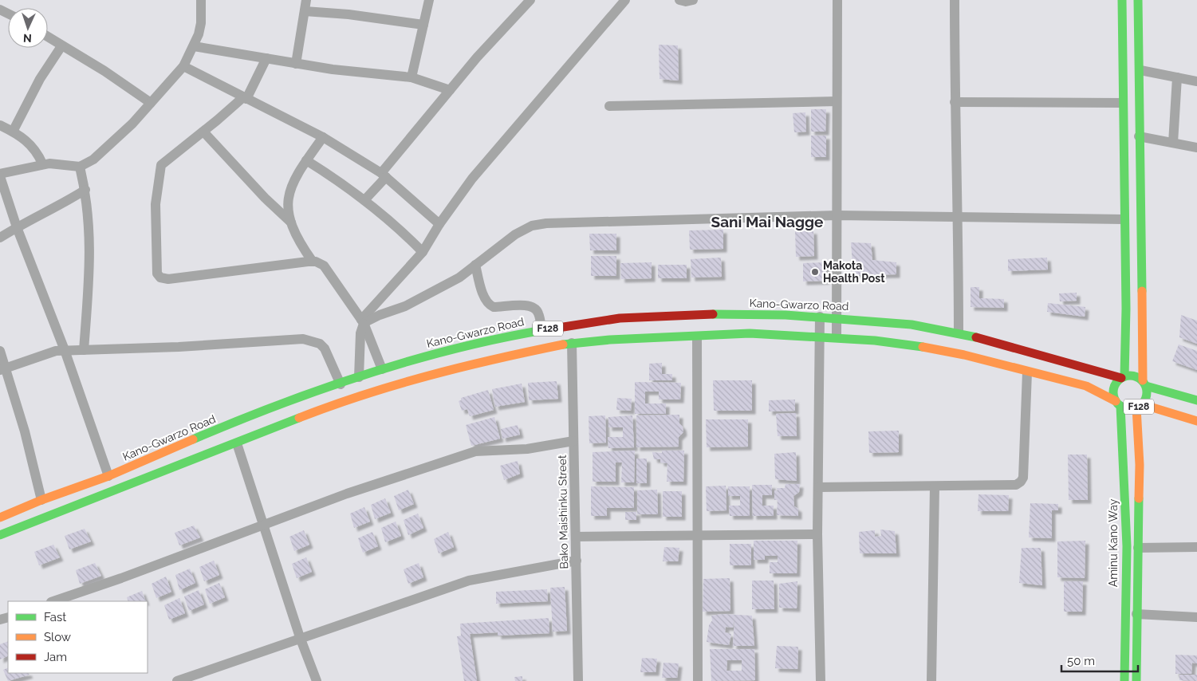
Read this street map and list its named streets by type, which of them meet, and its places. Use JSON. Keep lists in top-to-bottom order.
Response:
{
  "streets": {
    "main road": ["Kano-Gwarzo Road", "F128", "Aminu Kano Way"],
    "street": ["Bako Maishinku Street"]
  },
  "crossings": [
    ["Kano-Gwarzo Road", "F128"],
    ["Kano-Gwarzo Road", "Aminu Kano Way"],
    ["F128", "Bako Maishinku Street"],
    ["F128", "Aminu Kano Way"]
  ],
  "districts": ["Sani Mai Nagge"],
  "places": ["Makota Health Post"],
  "legend": ["Fast", "Slow", "Jam"],
  "scale_bar": "50 m",
  "north": "bottom"
}
